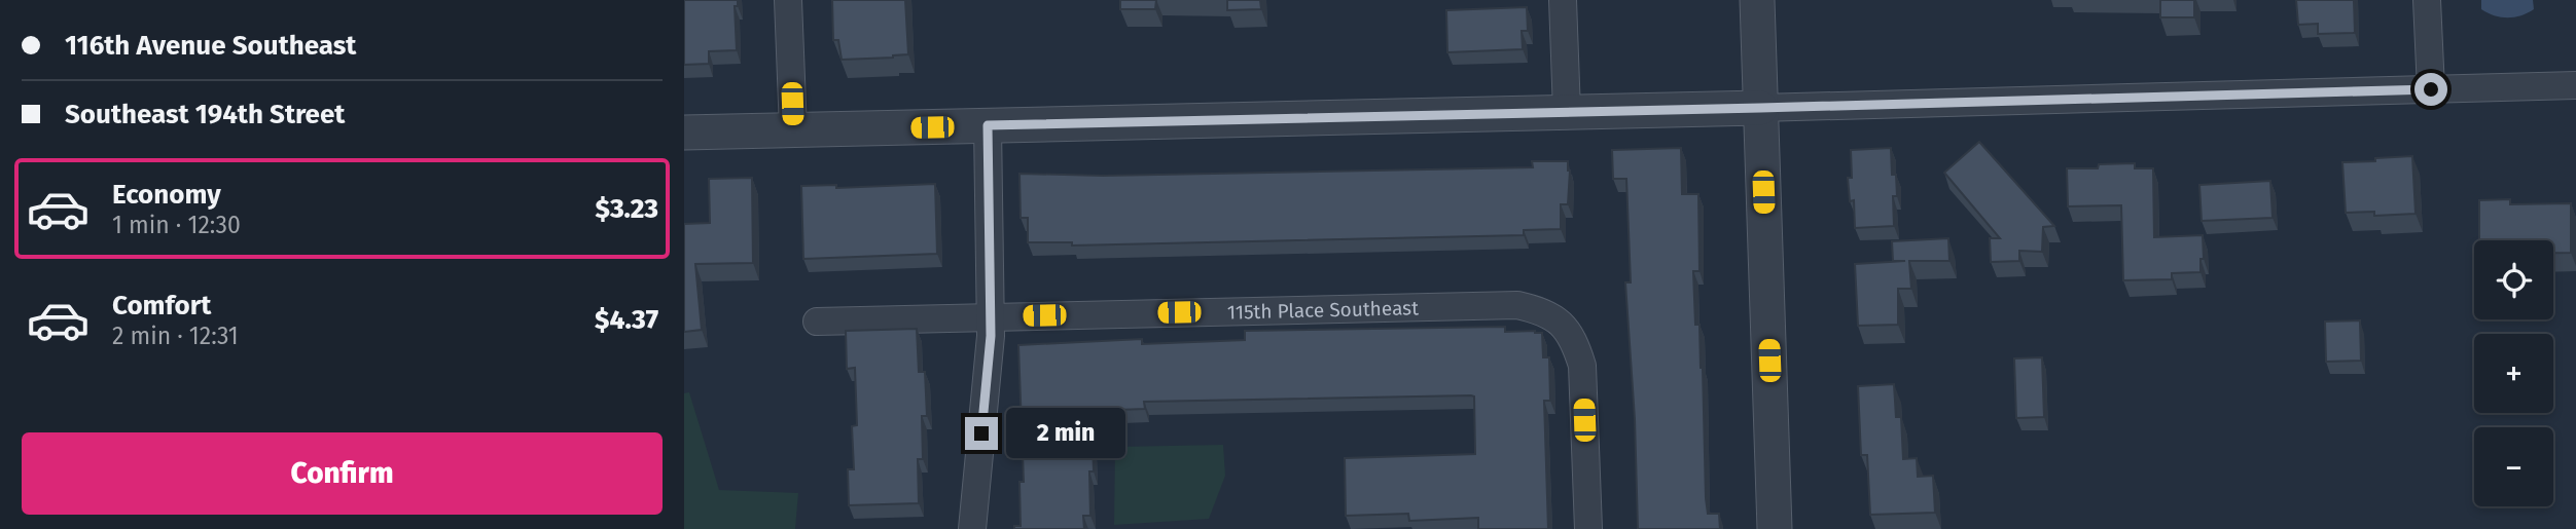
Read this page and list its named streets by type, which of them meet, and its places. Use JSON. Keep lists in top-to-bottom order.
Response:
{
  "streets": {
    "street": ["115th Place Southeast"]
  },
  "page": {
    "banner": ["116th Avenue Southeast", "Southeast 194th Street"],
    "list": [
      {
        "name": "Economy",
        "note": "1 min · 12:30",
        "value": "$3.23"
      },
      {
        "name": "Comfort",
        "note": "2 min · 12:31",
        "value": "$4.37"
      }
    ],
    "map_buttons": ["+", "−"],
    "bubble": "2 min",
    "buttons": "Confirm"
  }
}
